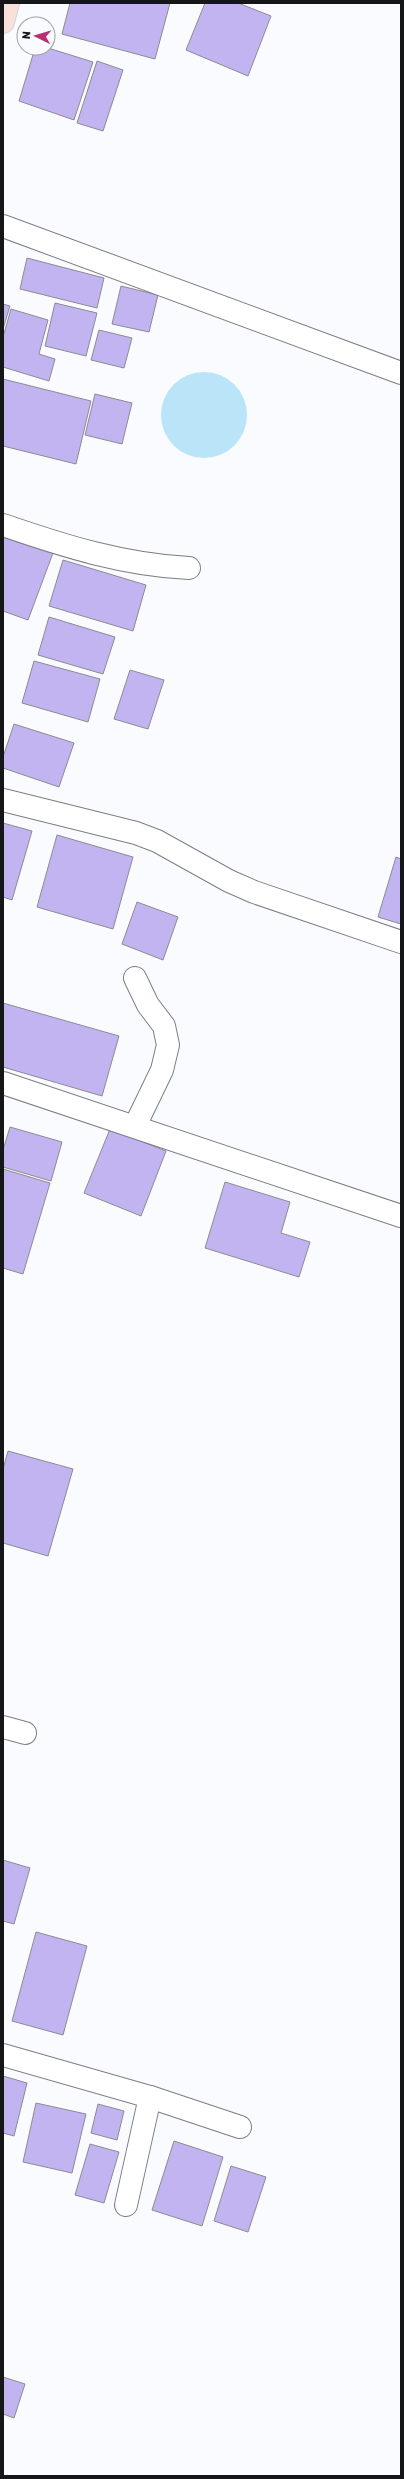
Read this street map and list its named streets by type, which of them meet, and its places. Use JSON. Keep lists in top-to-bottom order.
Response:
{
  "north": "left"
}
